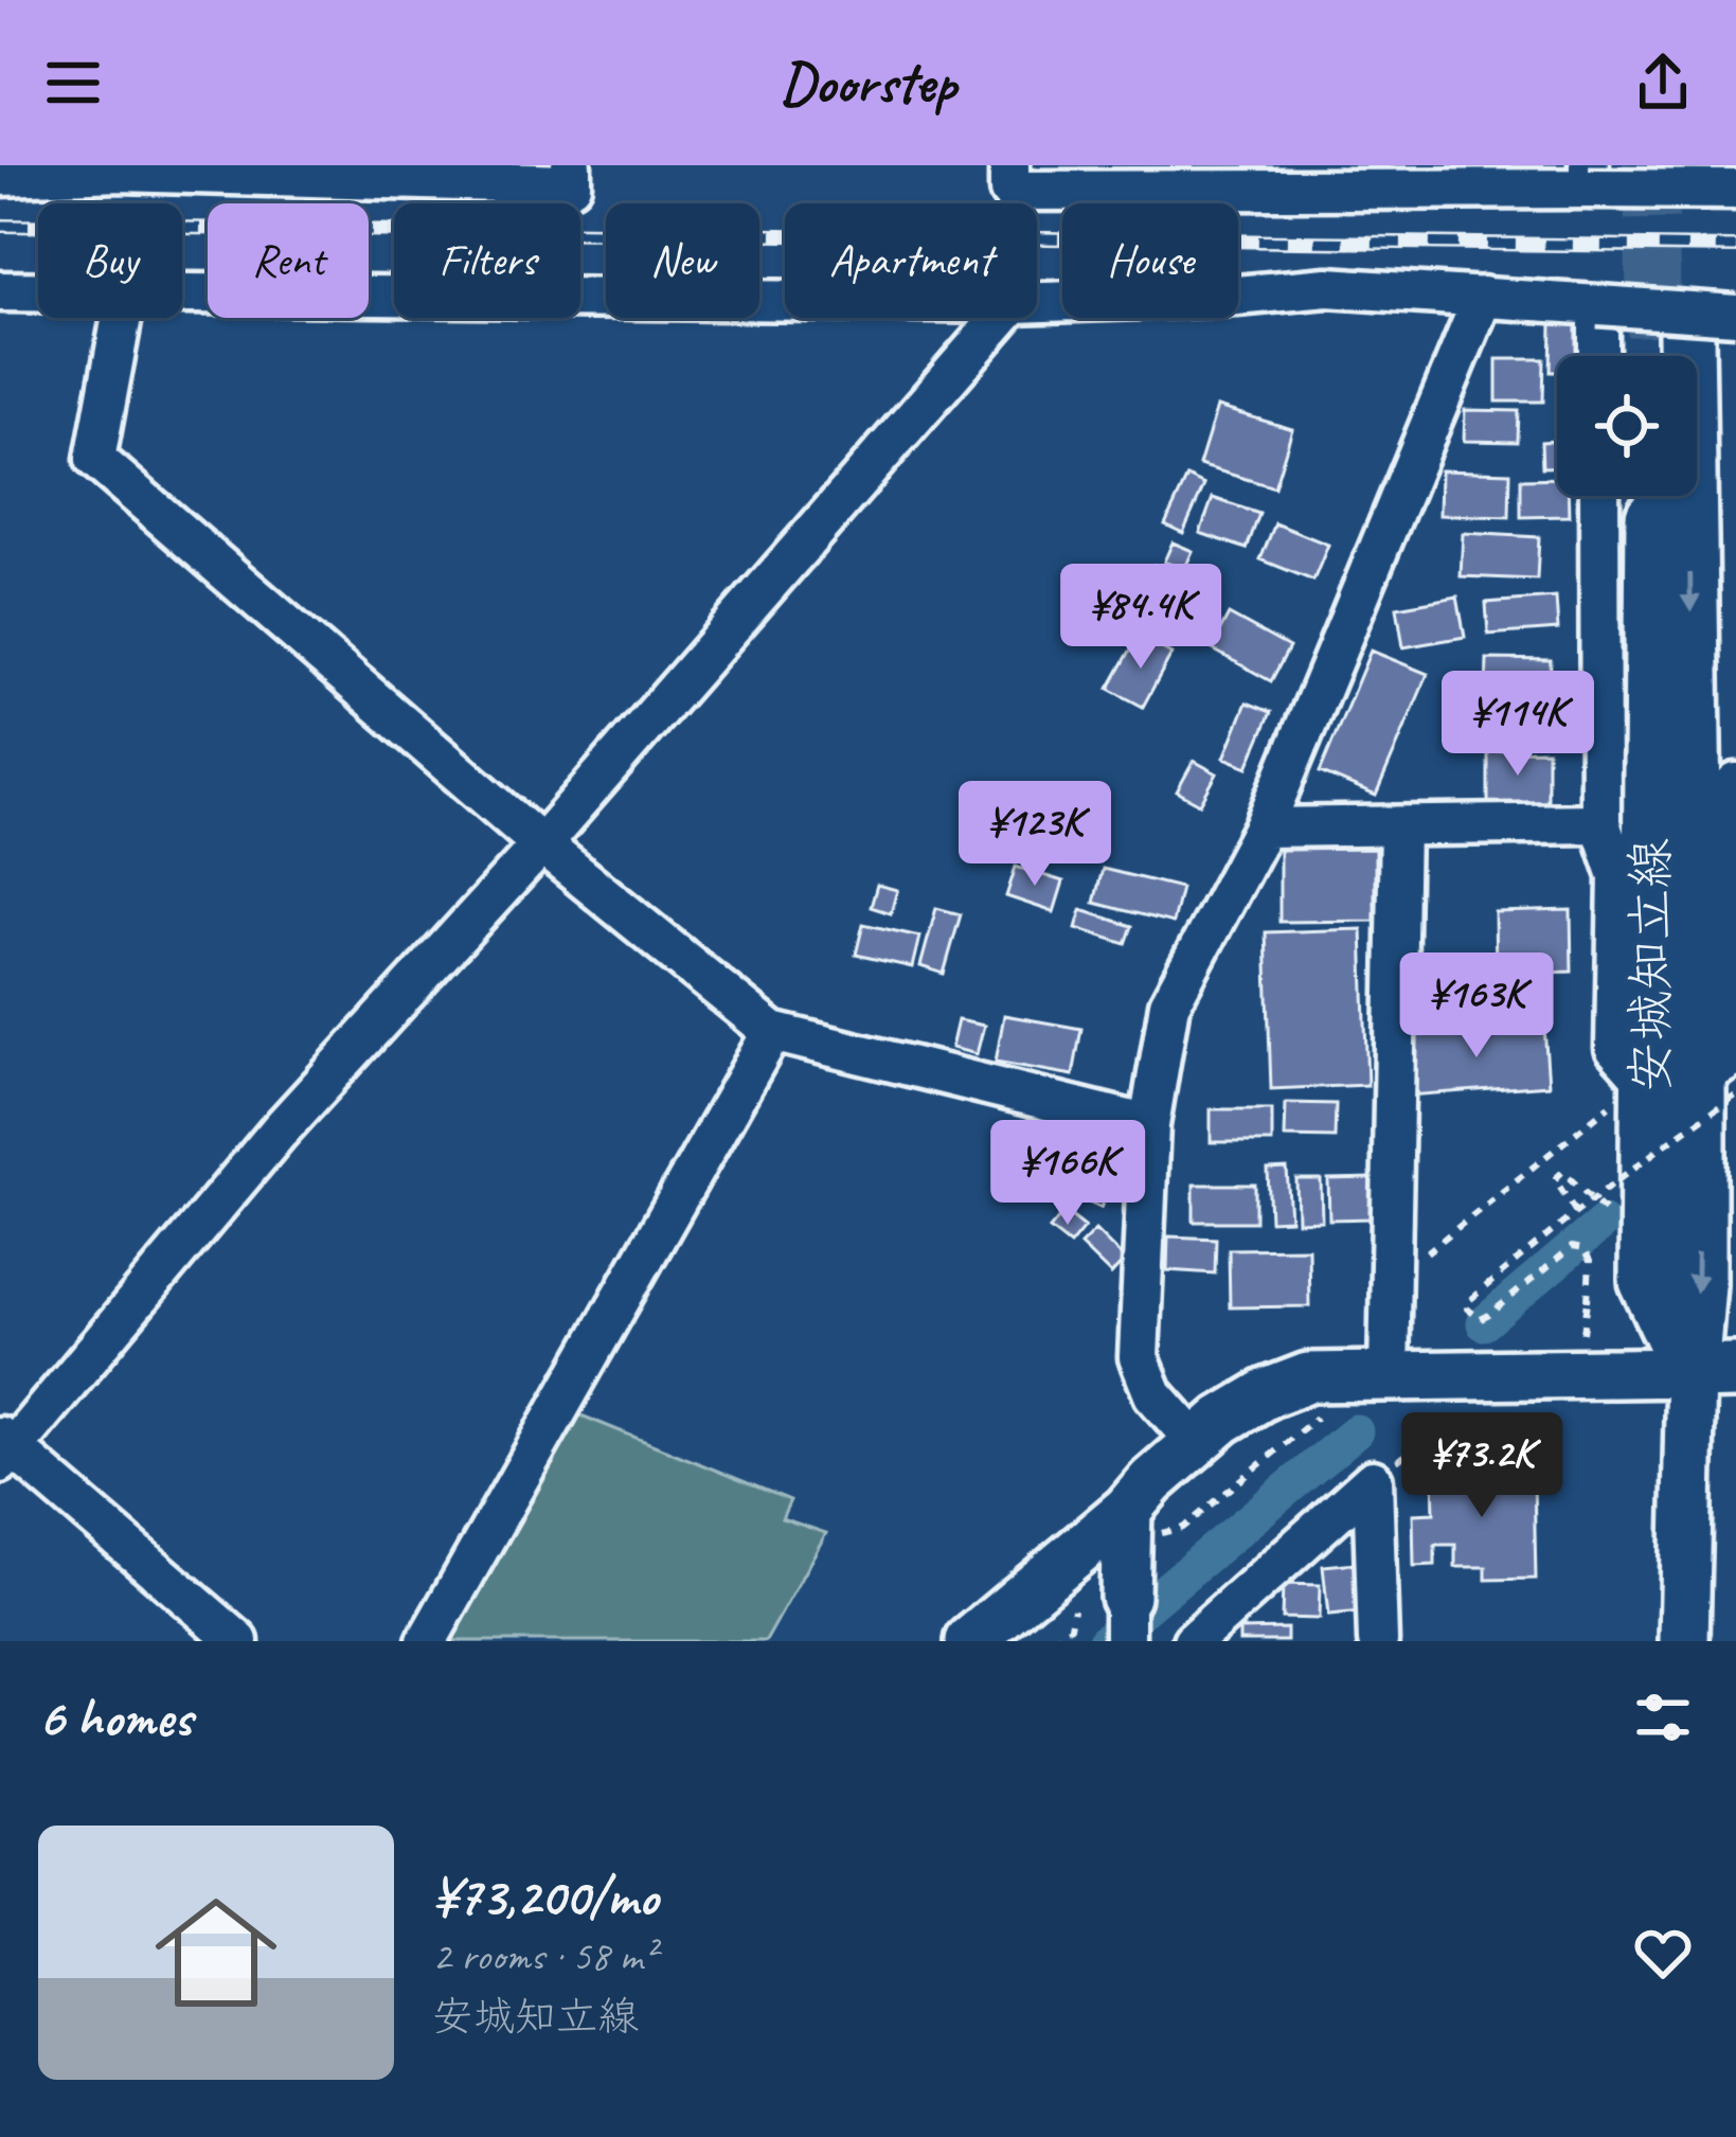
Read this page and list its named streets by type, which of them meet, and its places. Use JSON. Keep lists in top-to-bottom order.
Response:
{
  "streets": {
    "main road": ["安城知立線"]
  },
  "page": {
    "header": "Doorstep",
    "chip": [
      "Buy",
      "Rent",
      "Filters",
      "New",
      "Apartment",
      "House"
    ],
    "price": [
      "¥84.4K",
      "¥114K",
      "¥123K",
      "¥163K",
      "¥166K",
      "¥73.2K"
    ],
    "heading": "6 homes",
    "list": [
      {
        "name": "¥73,200/mo",
        "note": "2 rooms · 58 m² · 安城知立線"
      }
    ]
  }
}
